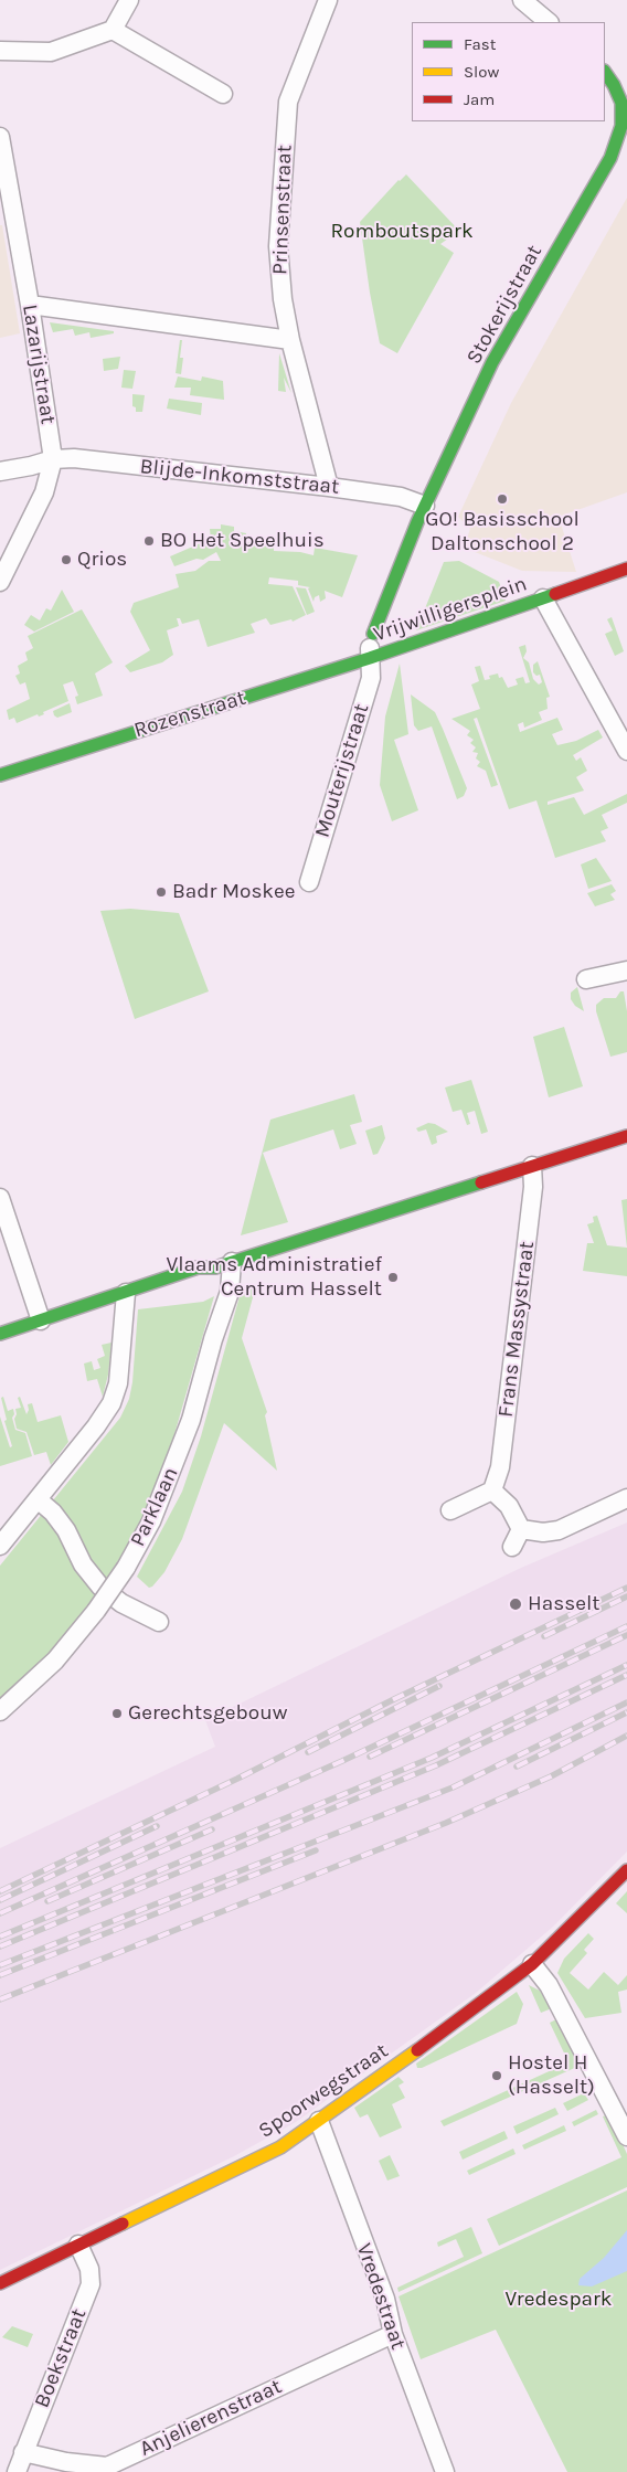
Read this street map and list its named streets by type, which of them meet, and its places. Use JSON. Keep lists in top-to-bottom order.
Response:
{
  "streets": {
    "street": [
      "Prinsenstraat",
      "Stokerijstraat",
      "Lazarijstraat",
      "Blijde-Inkomststraat",
      "Vrijwilligersplein",
      "Rozenstraat",
      "Mouterijstraat",
      "Frans Massystraat",
      "Parklaan",
      "Spoorwegstraat",
      "Vredestraat",
      "Boekstraat",
      "Anjelierenstraat"
    ]
  },
  "crossings": [
    ["Prinsenstraat", "Blijde-Inkomststraat"],
    ["Stokerijstraat", "Blijde-Inkomststraat"],
    ["Stokerijstraat", "Vrijwilligersplein"],
    ["Stokerijstraat", "Rozenstraat"],
    ["Stokerijstraat", "Mouterijstraat"],
    ["Lazarijstraat", "Blijde-Inkomststraat"],
    ["Vrijwilligersplein", "Rozenstraat"],
    ["Vrijwilligersplein", "Mouterijstraat"],
    ["Rozenstraat", "Mouterijstraat"],
    ["Spoorwegstraat", "Vredestraat"],
    ["Spoorwegstraat", "Boekstraat"],
    ["Vredestraat", "Anjelierenstraat"],
    ["Boekstraat", "Anjelierenstraat"]
  ],
  "parks": ["Romboutspark", "Vredespark"],
  "places": [
    "GO! Basisschool Daltonschool 2",
    "BO Het Speelhuis",
    "Qrios",
    "Badr Moskee",
    "Vlaams Administratief Centrum Hasselt",
    "Hasselt",
    "Gerechtsgebouw",
    "Hostel H (Hasselt)"
  ],
  "legend": ["Fast", "Slow", "Jam"]
}
